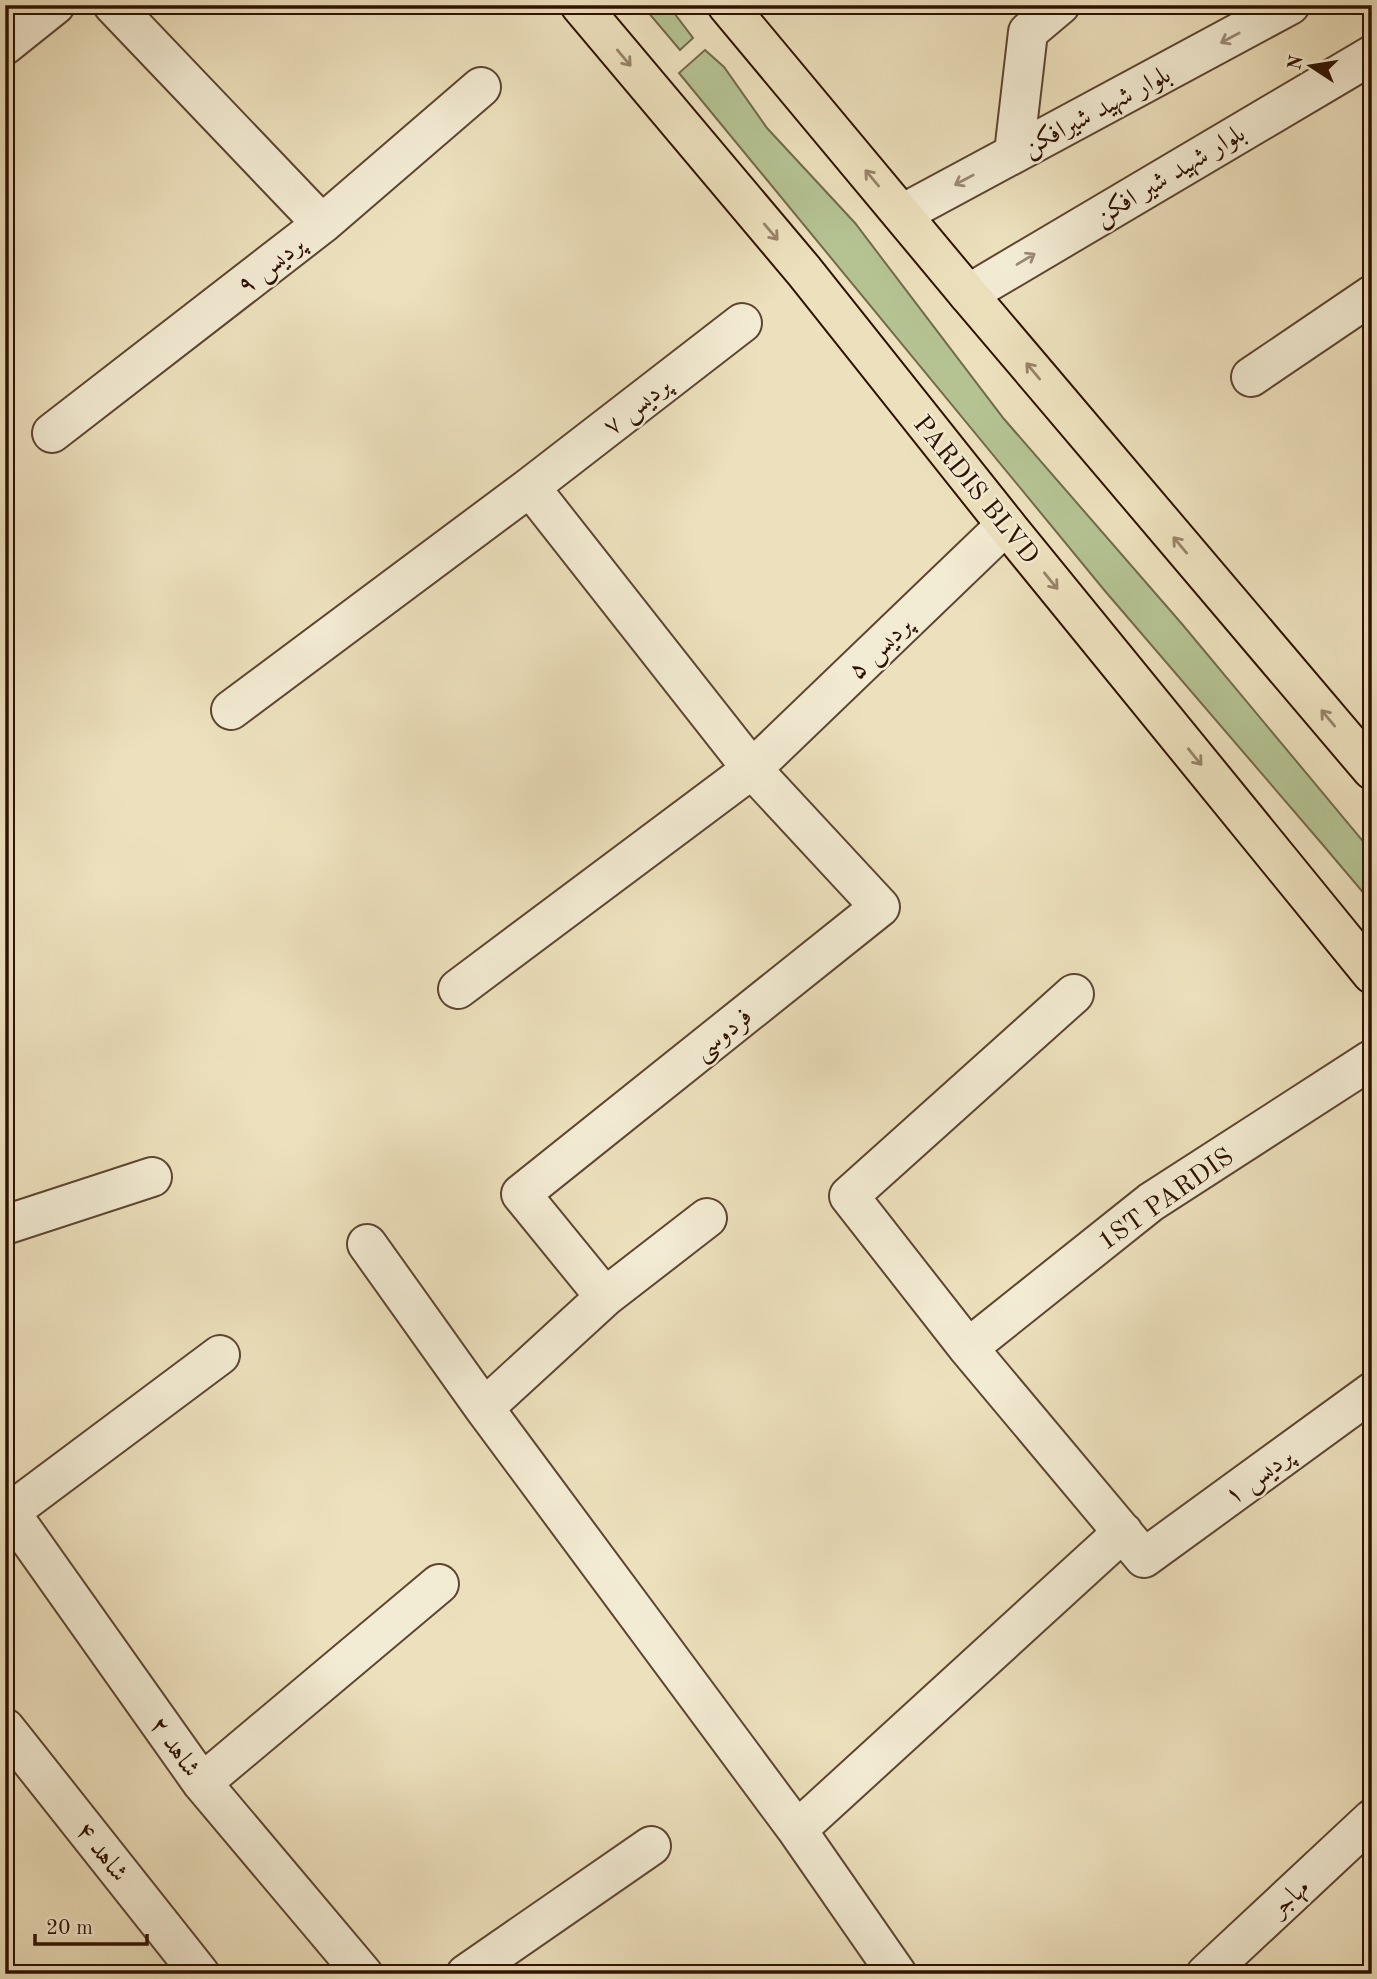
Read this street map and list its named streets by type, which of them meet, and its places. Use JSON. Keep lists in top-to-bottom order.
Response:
{
  "streets": {
    "main road": ["PARDIS BLVD"],
    "street": [
      "بلوار شهید شیرافکن",
      "بلوار شهید شیر افکن",
      "پردیس ۹",
      "پردیس ۷",
      "پردیس ۵",
      "فردوسی",
      "1ST PARDIS",
      "پردیس ۱",
      "شاهد ۲",
      "شاهد ۴",
      "مهاجر"
    ]
  },
  "crossings": [
    ["PARDIS BLVD", "پردیس ۵"],
    ["پردیس ۵", "فردوسی"]
  ],
  "scale_bar": "20 m",
  "north": "left"
}
